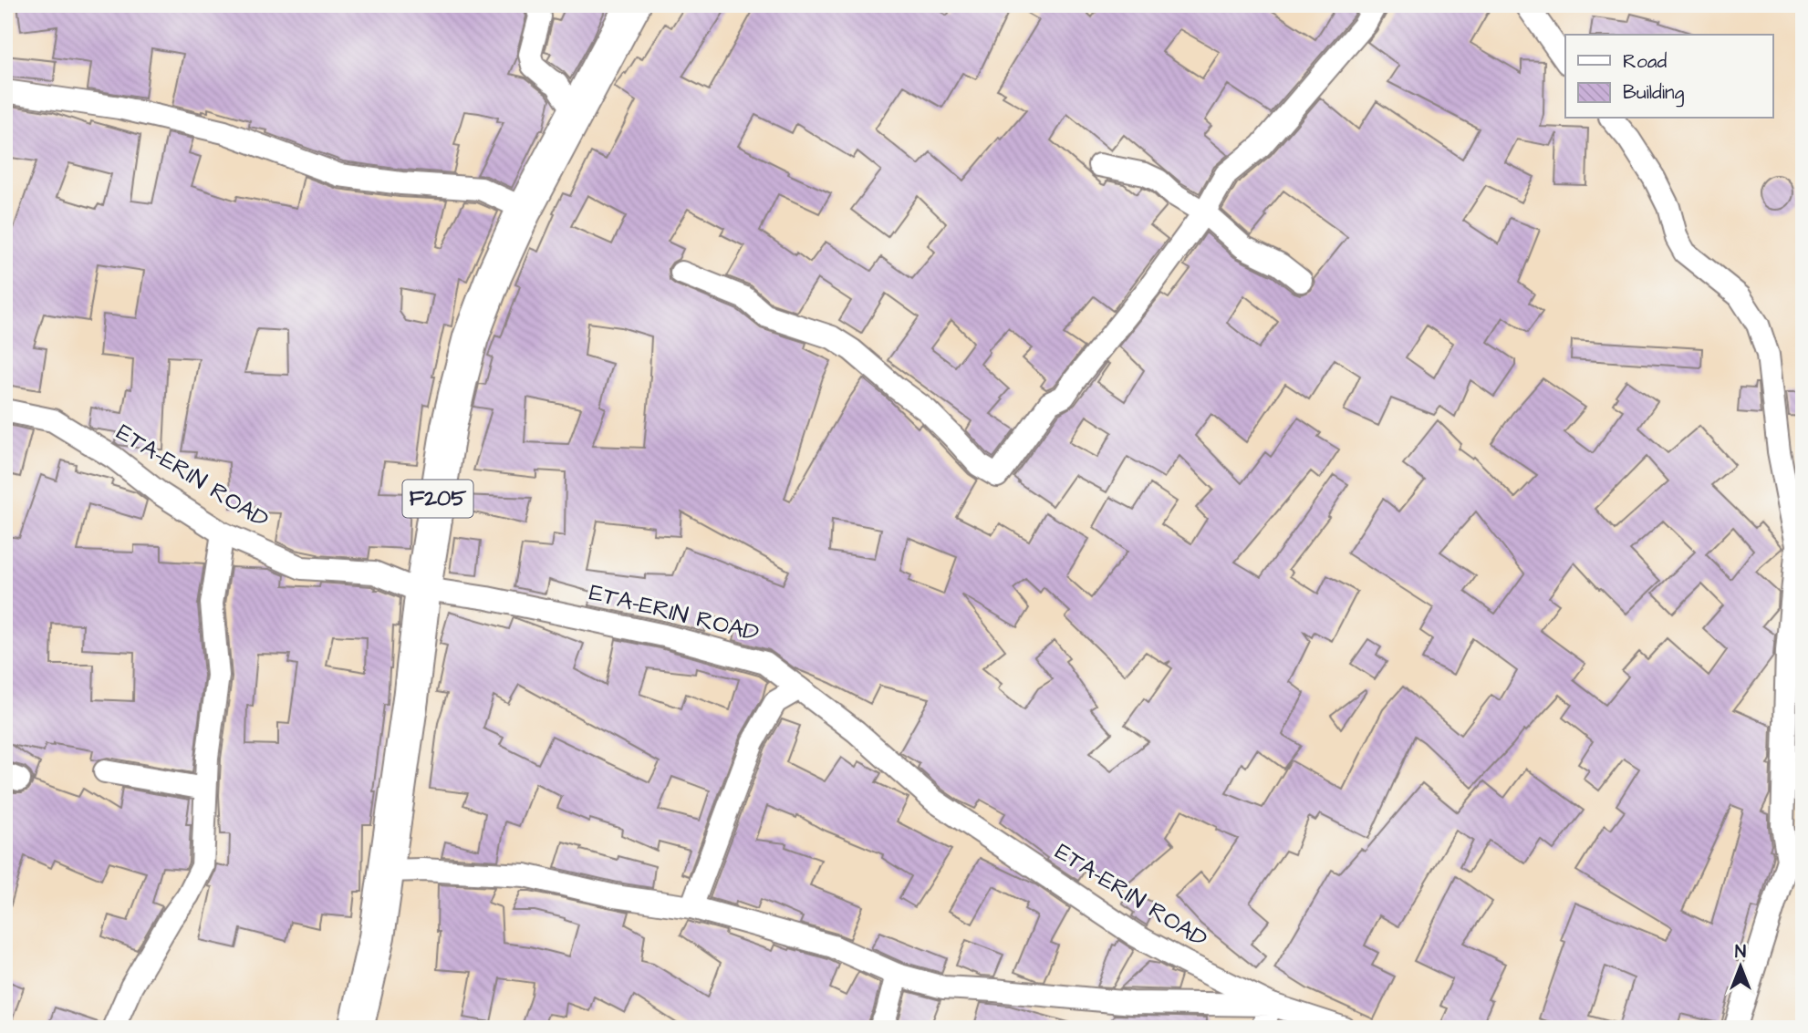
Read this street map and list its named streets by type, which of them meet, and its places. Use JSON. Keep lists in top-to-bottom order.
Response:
{
  "streets": {
    "main road": ["F205"],
    "street": ["ETA-ERIN ROAD"]
  },
  "crossings": [
    ["ETA-ERIN ROAD", "F205"]
  ],
  "legend": ["Road", "Building"],
  "north": "top"
}
